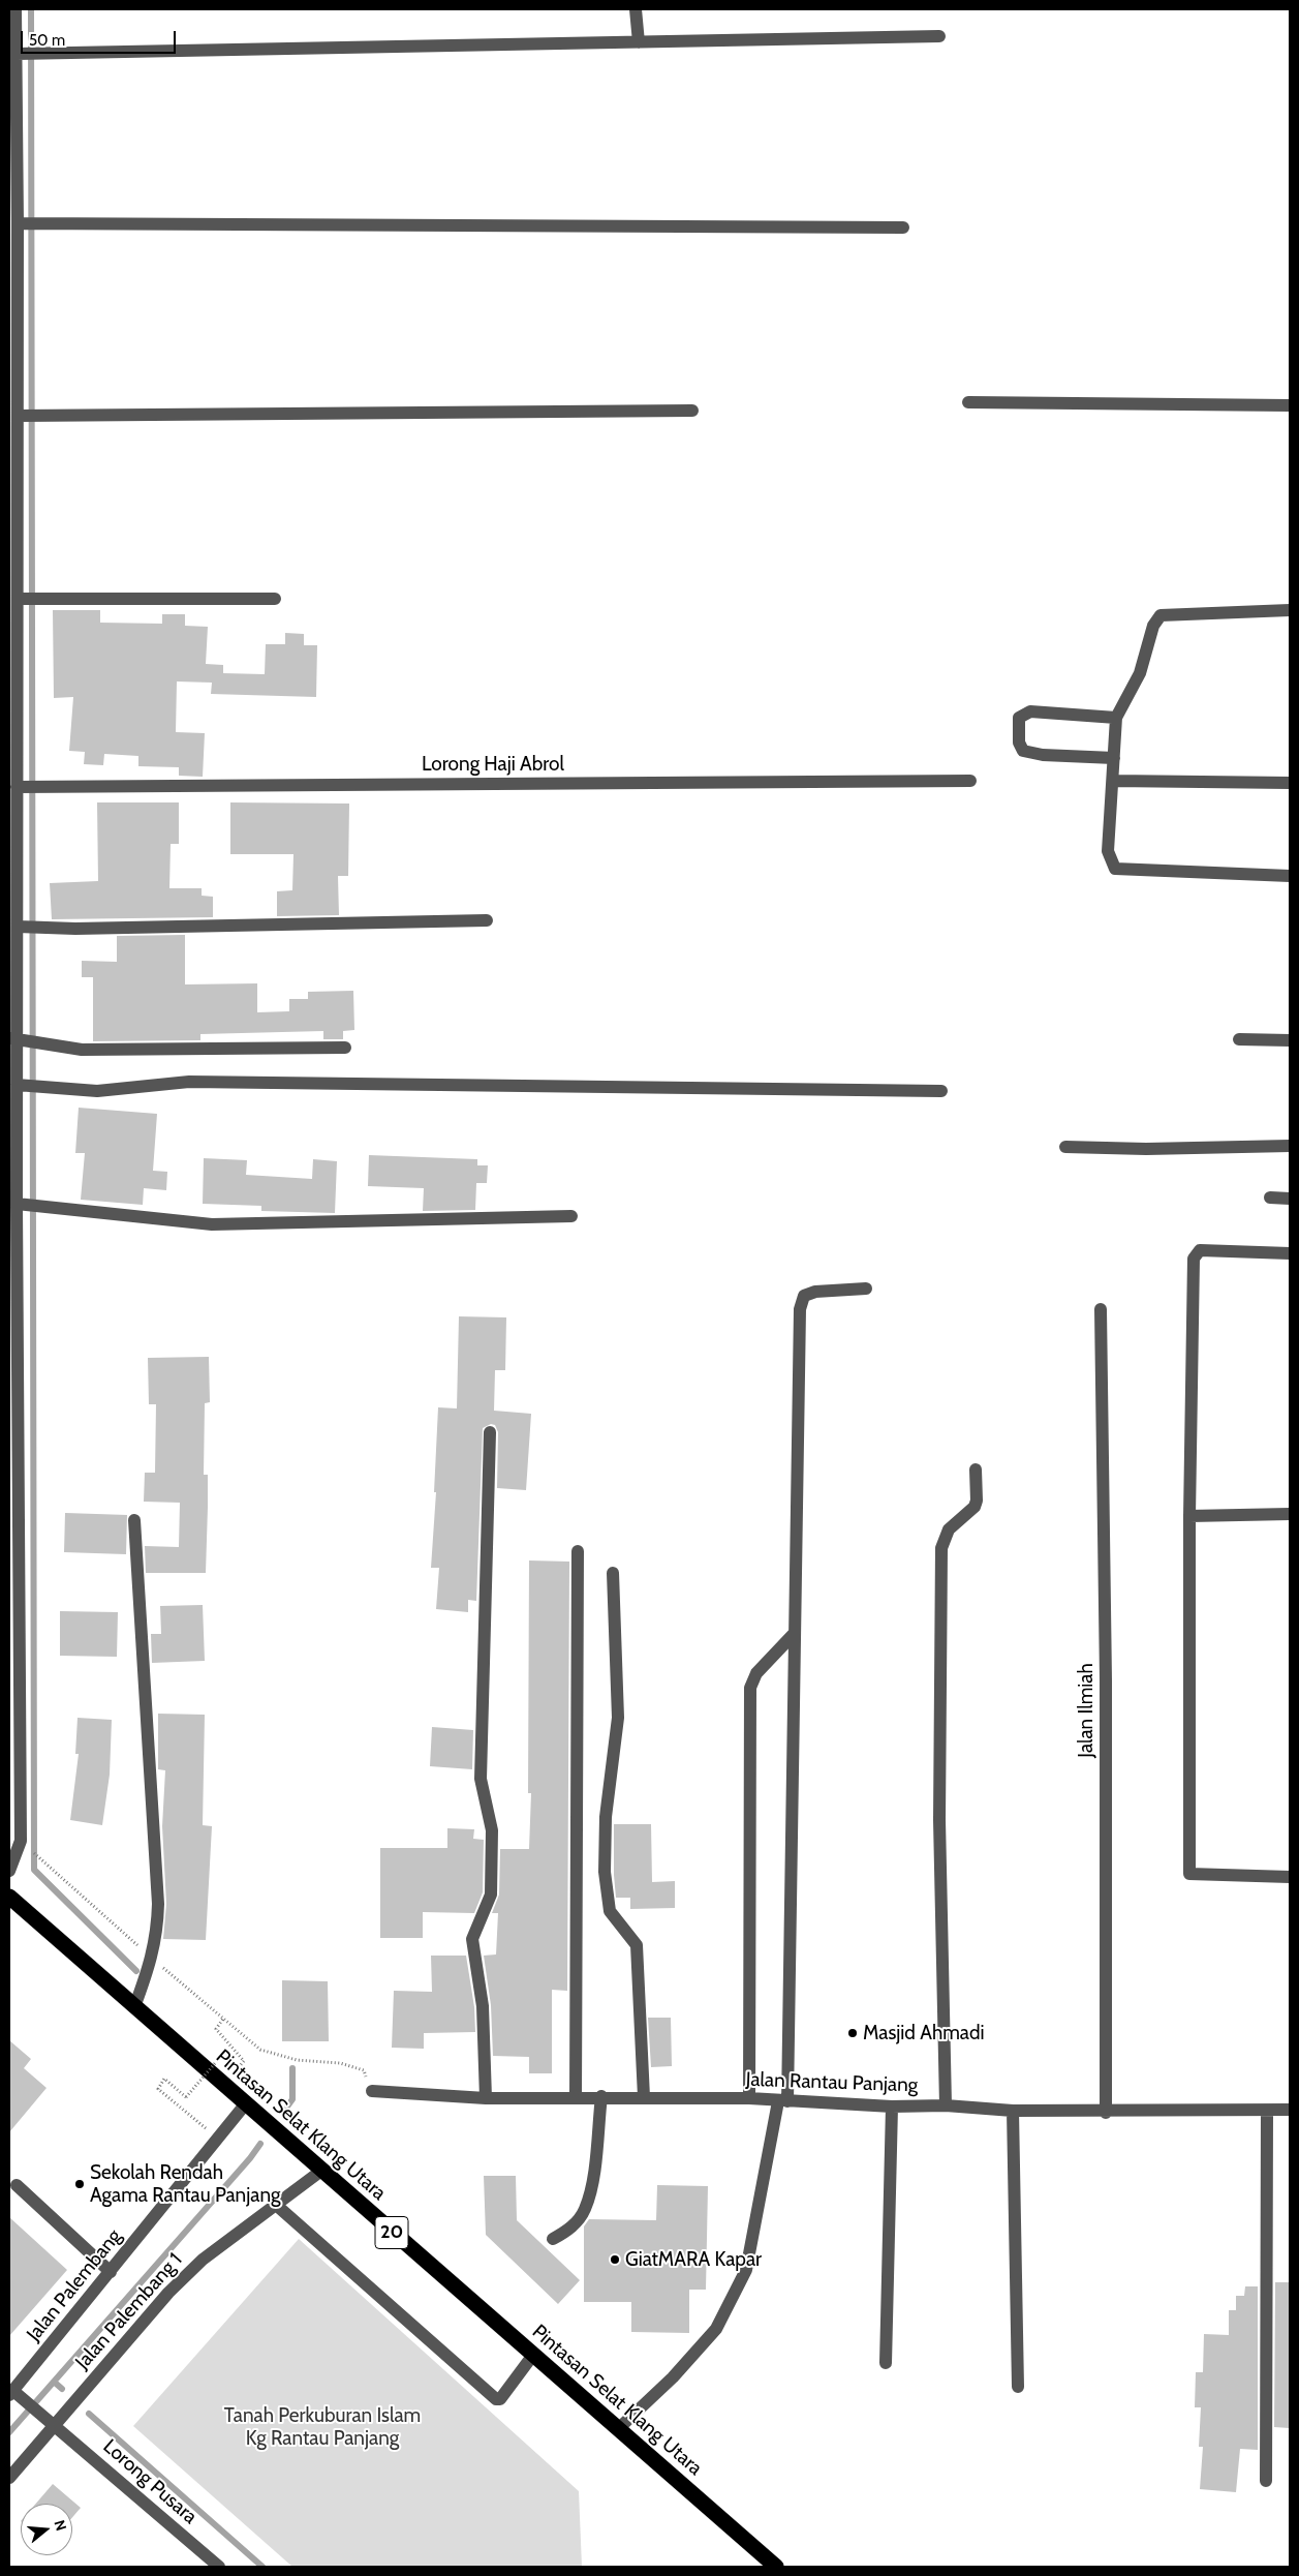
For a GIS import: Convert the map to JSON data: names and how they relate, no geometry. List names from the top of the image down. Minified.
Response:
{"streets":{"highway":["Pintasan Selat Klang Utara","20"],"street":["Lorong Haji Abrol","Jalan Ilmiah","Jalan Rantau Panjang","Jalan Palembang","Jalan Palembang 1","Lorong Pusara"]},"crossings":[["Jalan Ilmiah","Jalan Rantau Panjang"],["Pintasan Selat Klang Utara","Jalan Palembang"],["Pintasan Selat Klang Utara","Jalan Palembang 1"],["Jalan Palembang","Lorong Pusara"],["Jalan Palembang 1","Lorong Pusara"]],"parks":["Tanah Perkuburan Islam Kg Rantau Panjang"],"places":["Masjid Ahmadi","Sekolah Rendah Agama Rantau Panjang","GiatMARA Kapar"],"scale_bar":"50 m","north":"right"}
